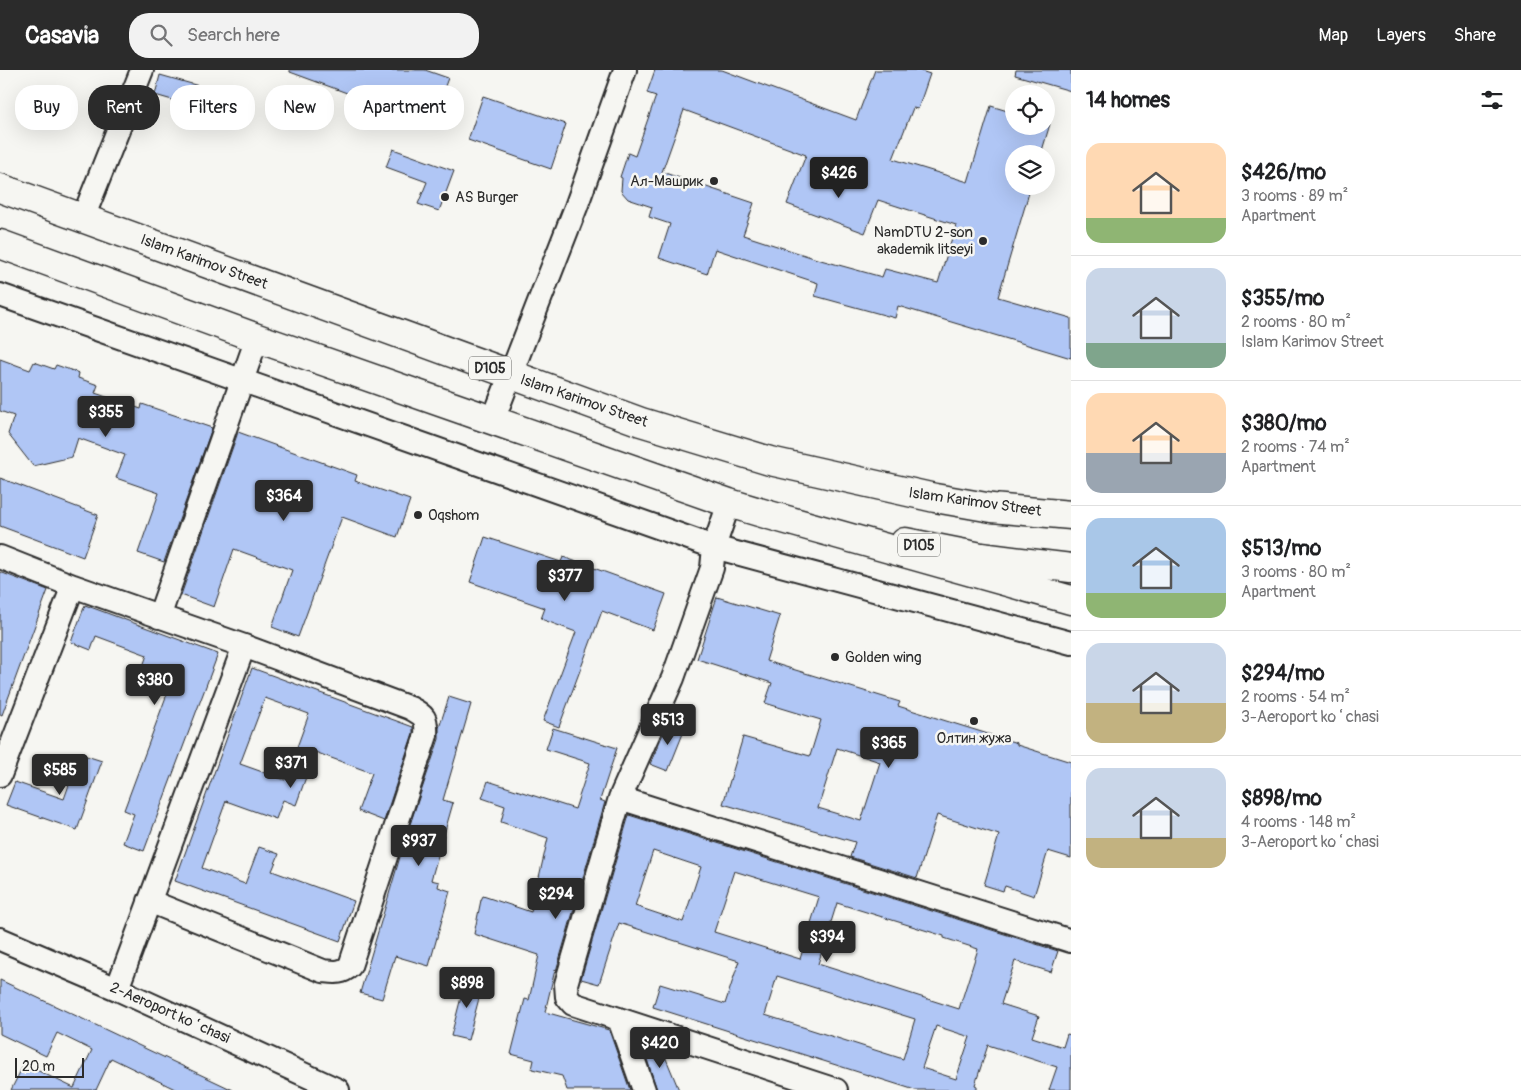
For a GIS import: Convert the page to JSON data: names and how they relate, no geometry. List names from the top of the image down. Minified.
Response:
{"streets":{"main road":["Islam Karimov Street","D105"],"street":["2-Aeroport koʻchasi"]},"places":["Ал-Машрик","AS Burger","NamDTU 2-son akademik litseyi","Oqshom","Golden wing","Олтин жужа"],"scale_bar":"20 m","page":{"header":"Casavia","search":"Search here","nav":["Map","Layers","Share"],"heading":"14 homes","chip":["Buy","Rent","Filters","New","Apartment"],"list":[{"name":"$426/mo","note":"3 rooms · 89 m² · Apartment"},{"name":"$355/mo","note":"2 rooms · 80 m² · Islam Karimov Street"},{"name":"$380/mo","note":"2 rooms · 74 m² · Apartment"},{"name":"$513/mo","note":"3 rooms · 80 m² · Apartment"},{"name":"$294/mo","note":"2 rooms · 54 m² · 3-Aeroport koʻchasi"},{"name":"$898/mo","note":"4 rooms · 148 m² · 3-Aeroport koʻchasi"}],"price":["$426","$355","$364","$377","$380","$513","$365","$371","$585","$937","$294","$394","$898","$420"],"scale":"20 m"}}
